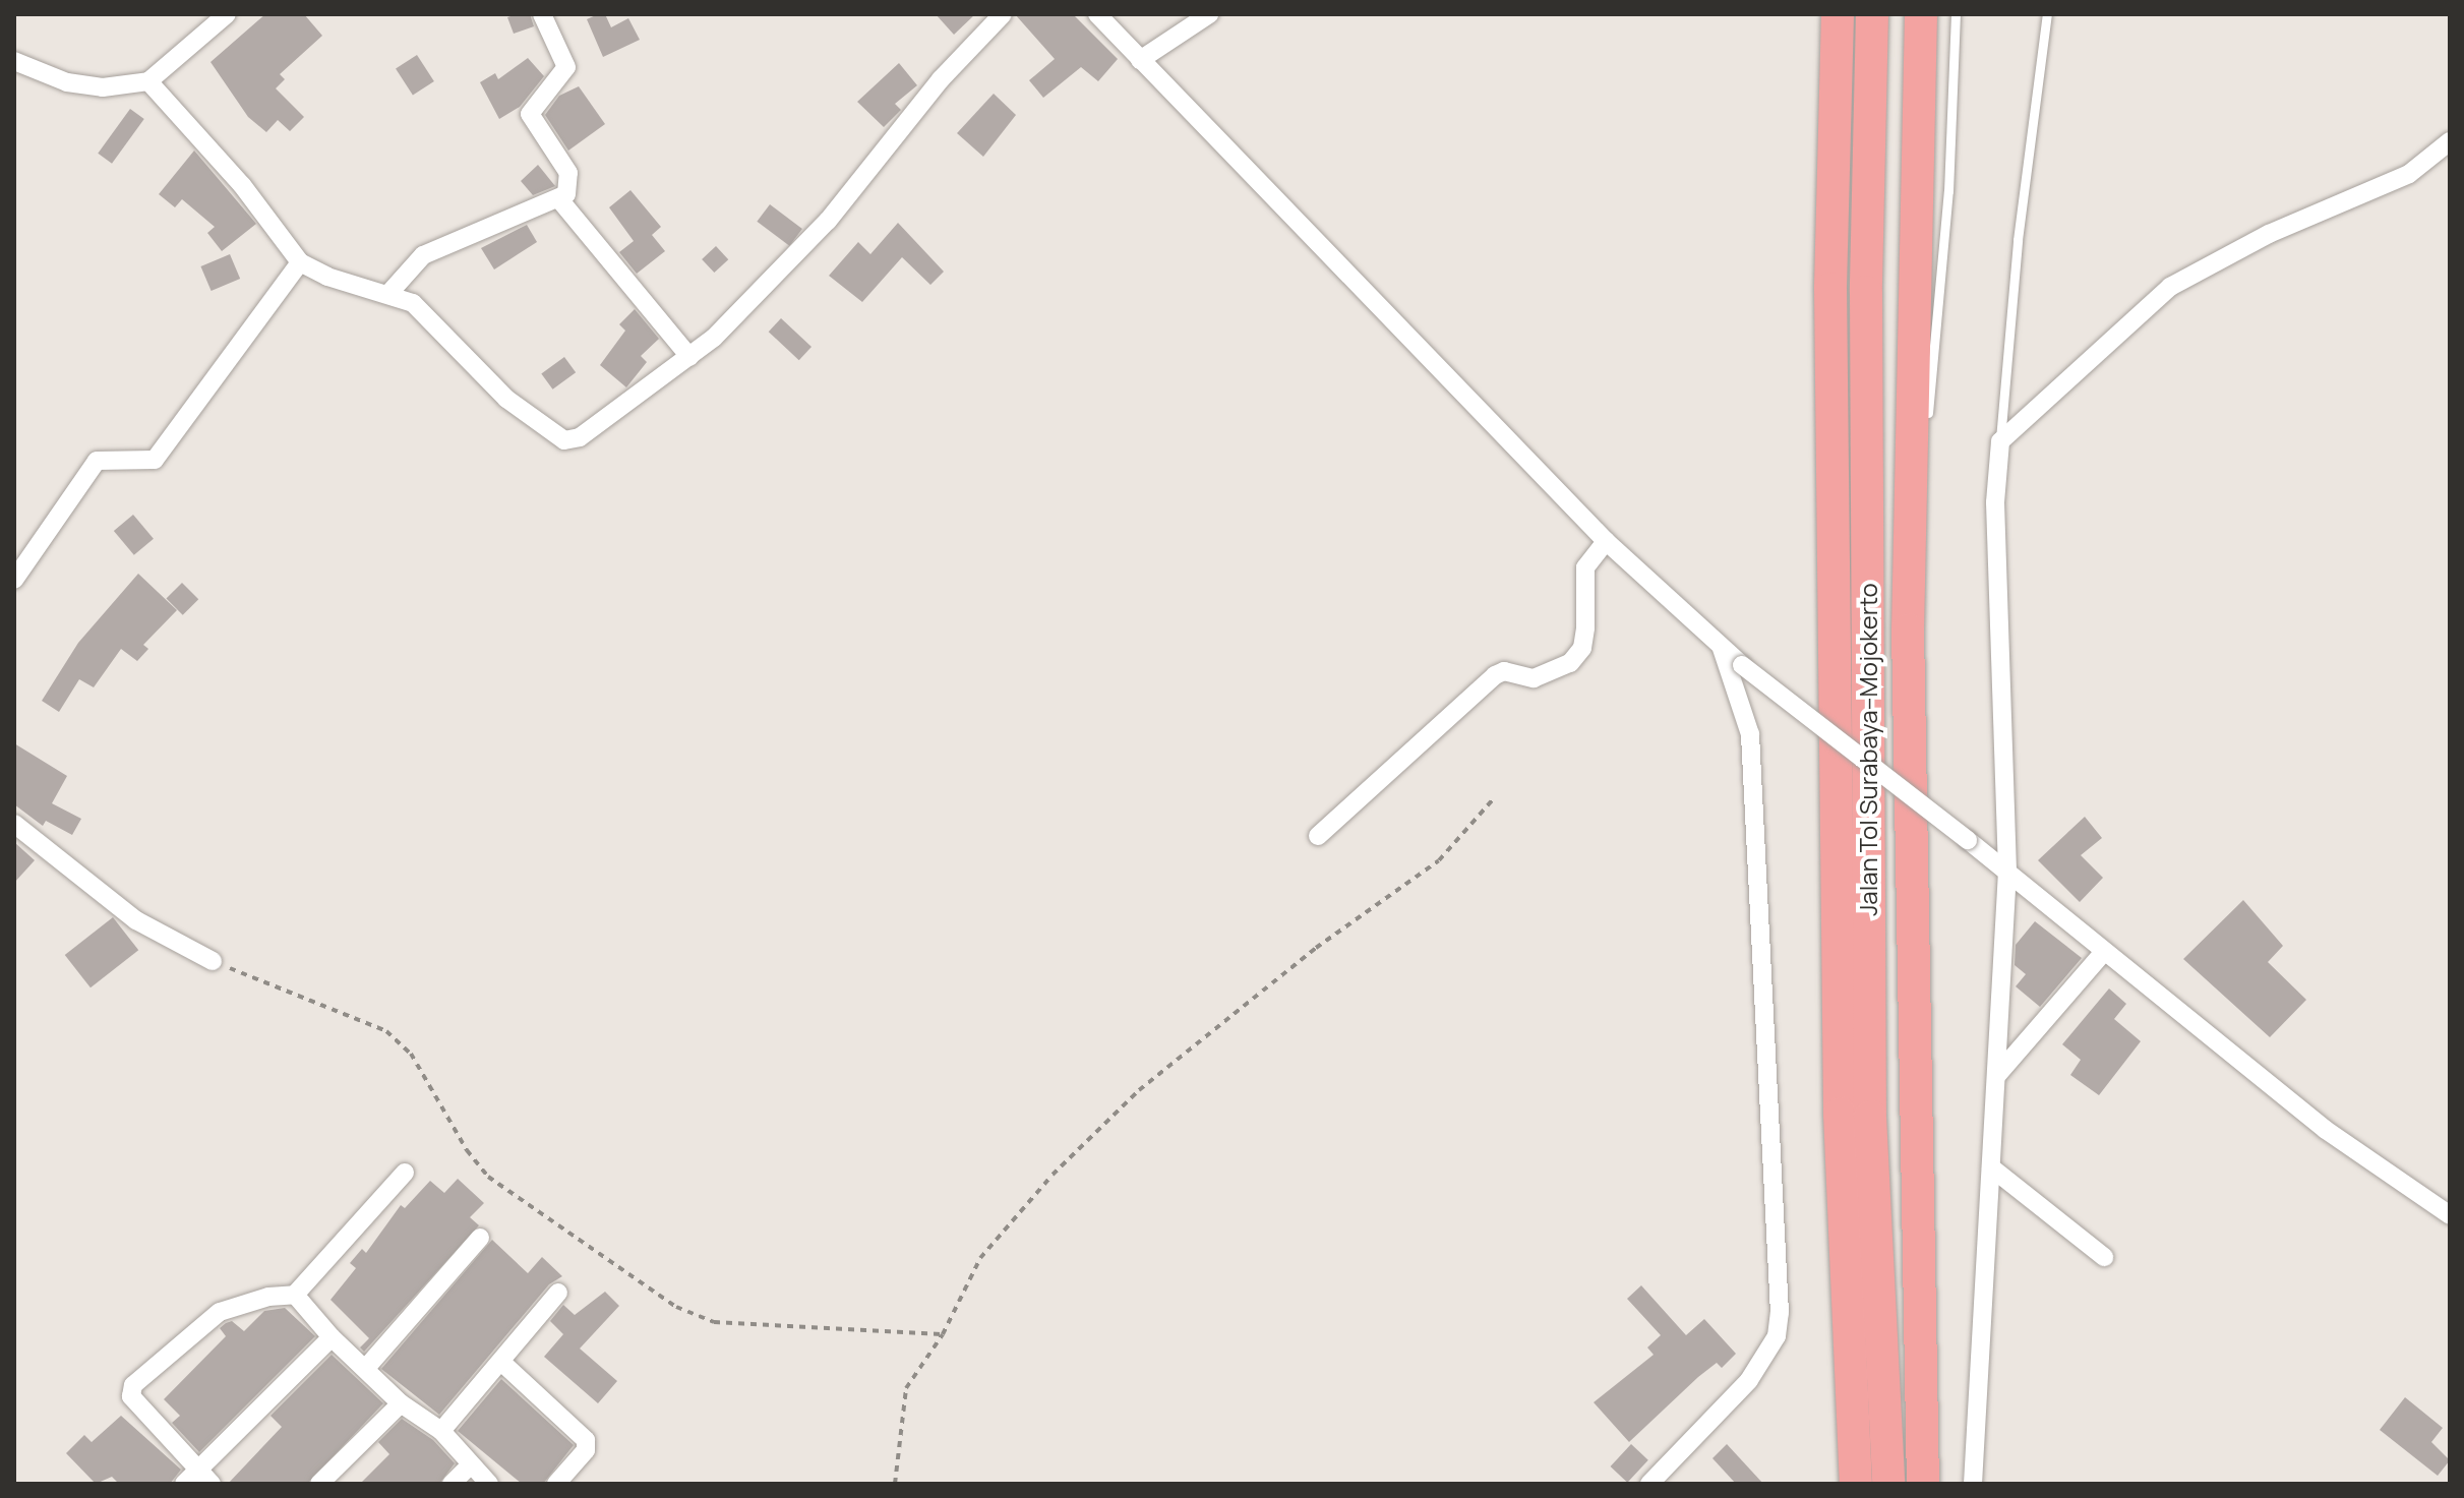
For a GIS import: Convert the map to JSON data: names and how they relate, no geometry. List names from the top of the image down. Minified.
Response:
{"streets":{"highway":["Jalan Tol Surabaya–Mojokerto"]}}
